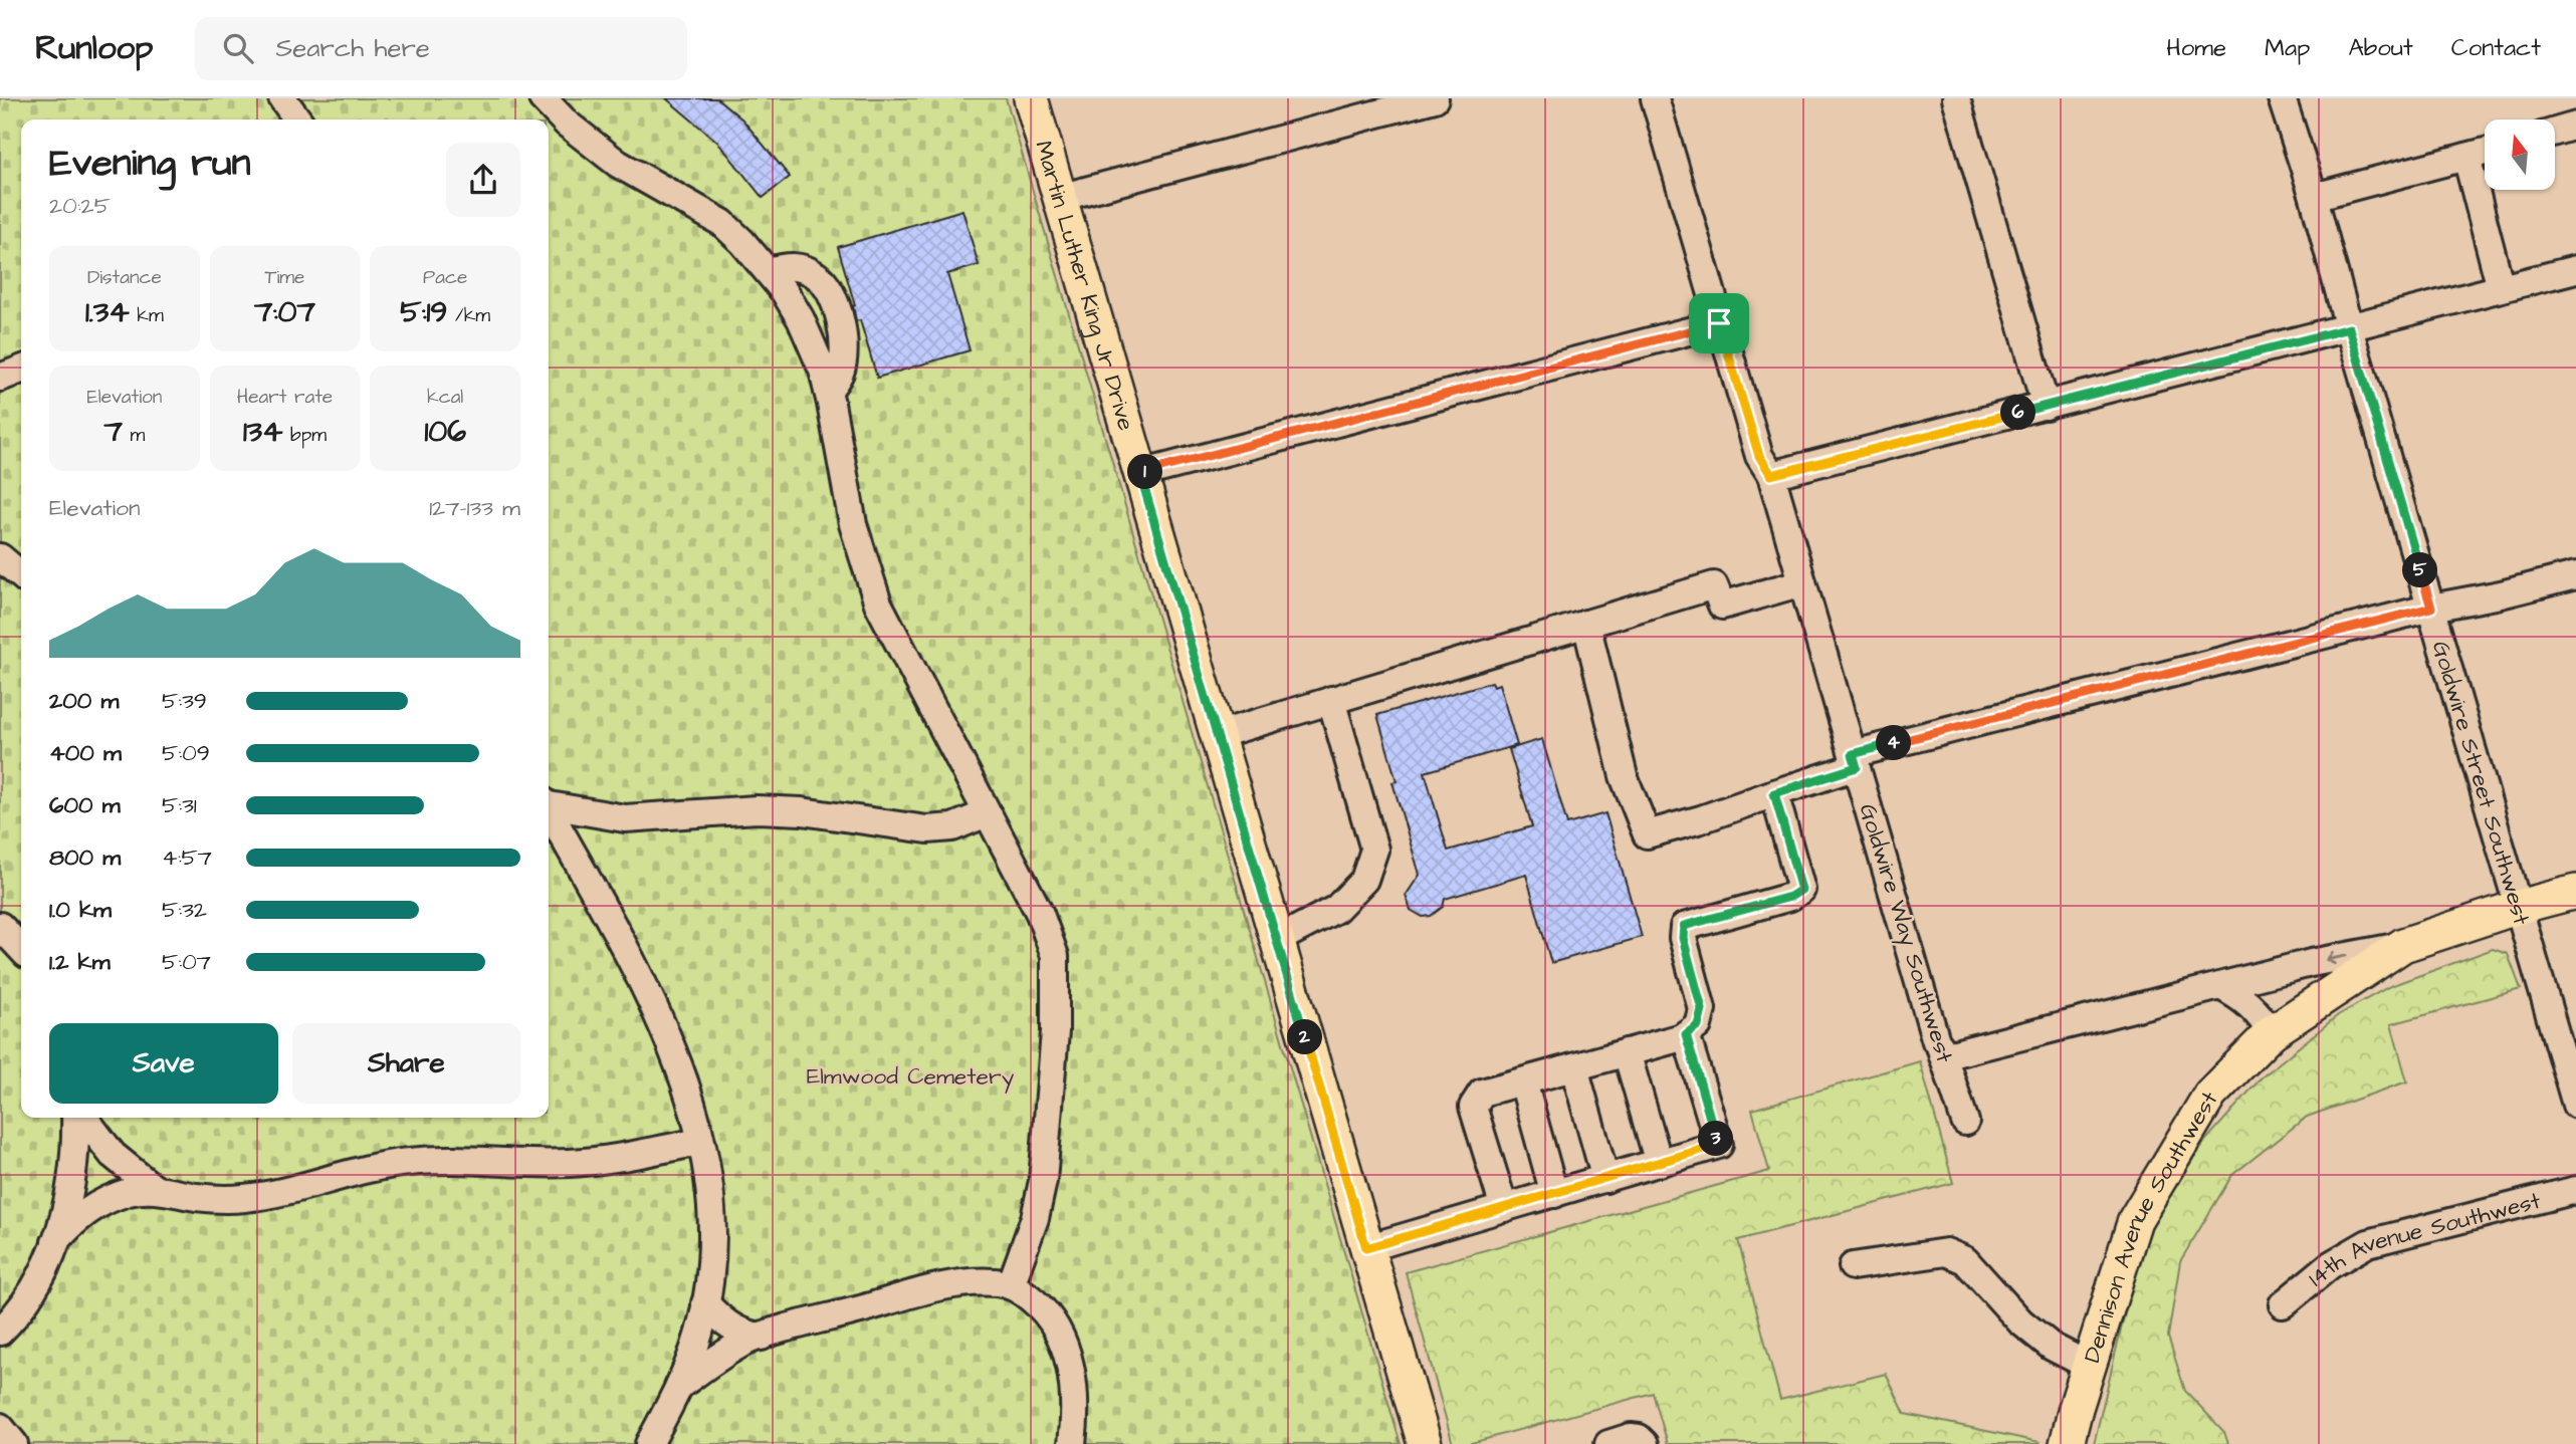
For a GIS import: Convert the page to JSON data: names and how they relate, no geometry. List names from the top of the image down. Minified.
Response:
{"streets":{"main road":["Martin Luther King Jr Drive","Dennison Avenue Southwest"],"street":["Goldwire Street Southwest","Goldwire Way Southwest","14th Avenue Southwest"]},"crossings":[["Goldwire Street Southwest","Dennison Avenue Southwest"]],"parks":["Elmwood Cemetery"],"north":"top","page":{"header":"Runloop","search":"Search here","nav":["Home","Map","About","Contact"],"heading":["Evening run","20:25"],"stats":[["Distance","1.34 km"],["Time","7:07"],["Pace","5:19 /km"],["Elevation","7 m"],["Heart rate","134 bpm"],["kcal","106"]],"pins":["6","1","5","4","2","3"],"chart":["Elevation","127–133 m"],"list":[{"name":"200 m","note":"5:39"},{"name":"400 m","note":"5:09"},{"name":"600 m","note":"5:31"},{"name":"800 m","note":"4:57"},{"name":"1.0 km","note":"5:32"},{"name":"1.2 km","note":"5:07"}],"buttons":["Save","Share"]}}
